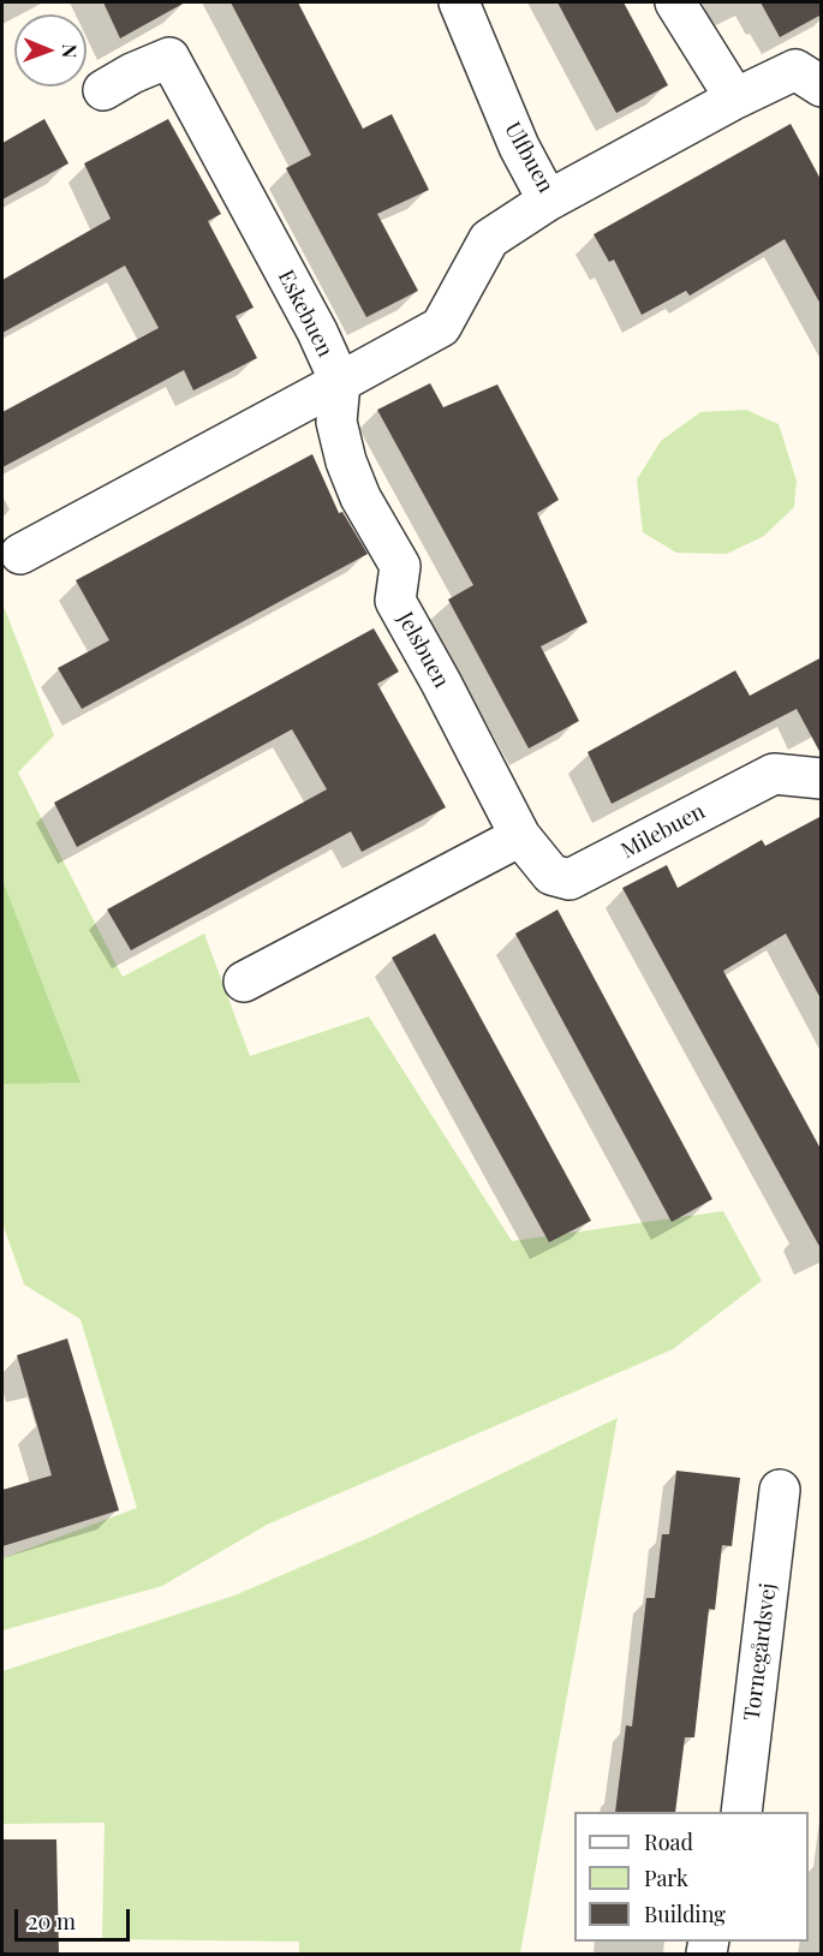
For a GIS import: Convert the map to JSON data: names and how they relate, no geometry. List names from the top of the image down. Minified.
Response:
{"streets":{"street":["Ulfbuen","Eskebuen","Jelsbuen","Milebuen","Tornegårdsvej"]},"crossings":[["Ulfbuen","Eskebuen"],["Eskebuen","Jelsbuen"],["Jelsbuen","Milebuen"]],"legend":["Road","Park","Building"],"scale_bar":"20 m","north":"right"}
